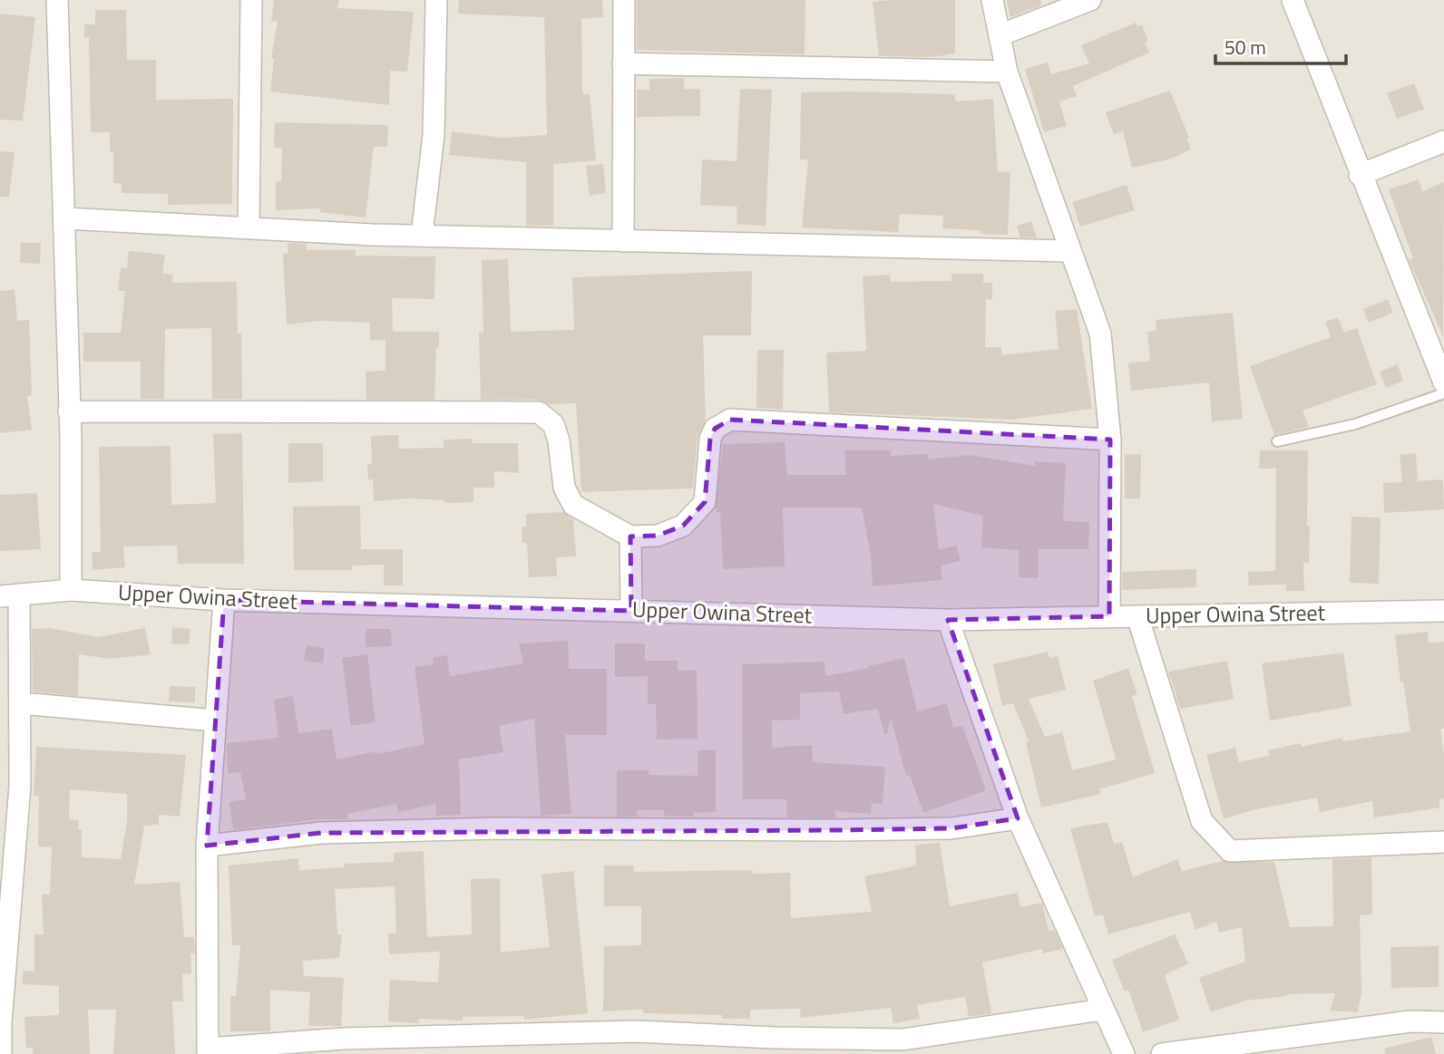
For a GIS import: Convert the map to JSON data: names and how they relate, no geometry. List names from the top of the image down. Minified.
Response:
{"streets":{"street":["Upper Owina Street"]},"scale_bar":"50 m"}
